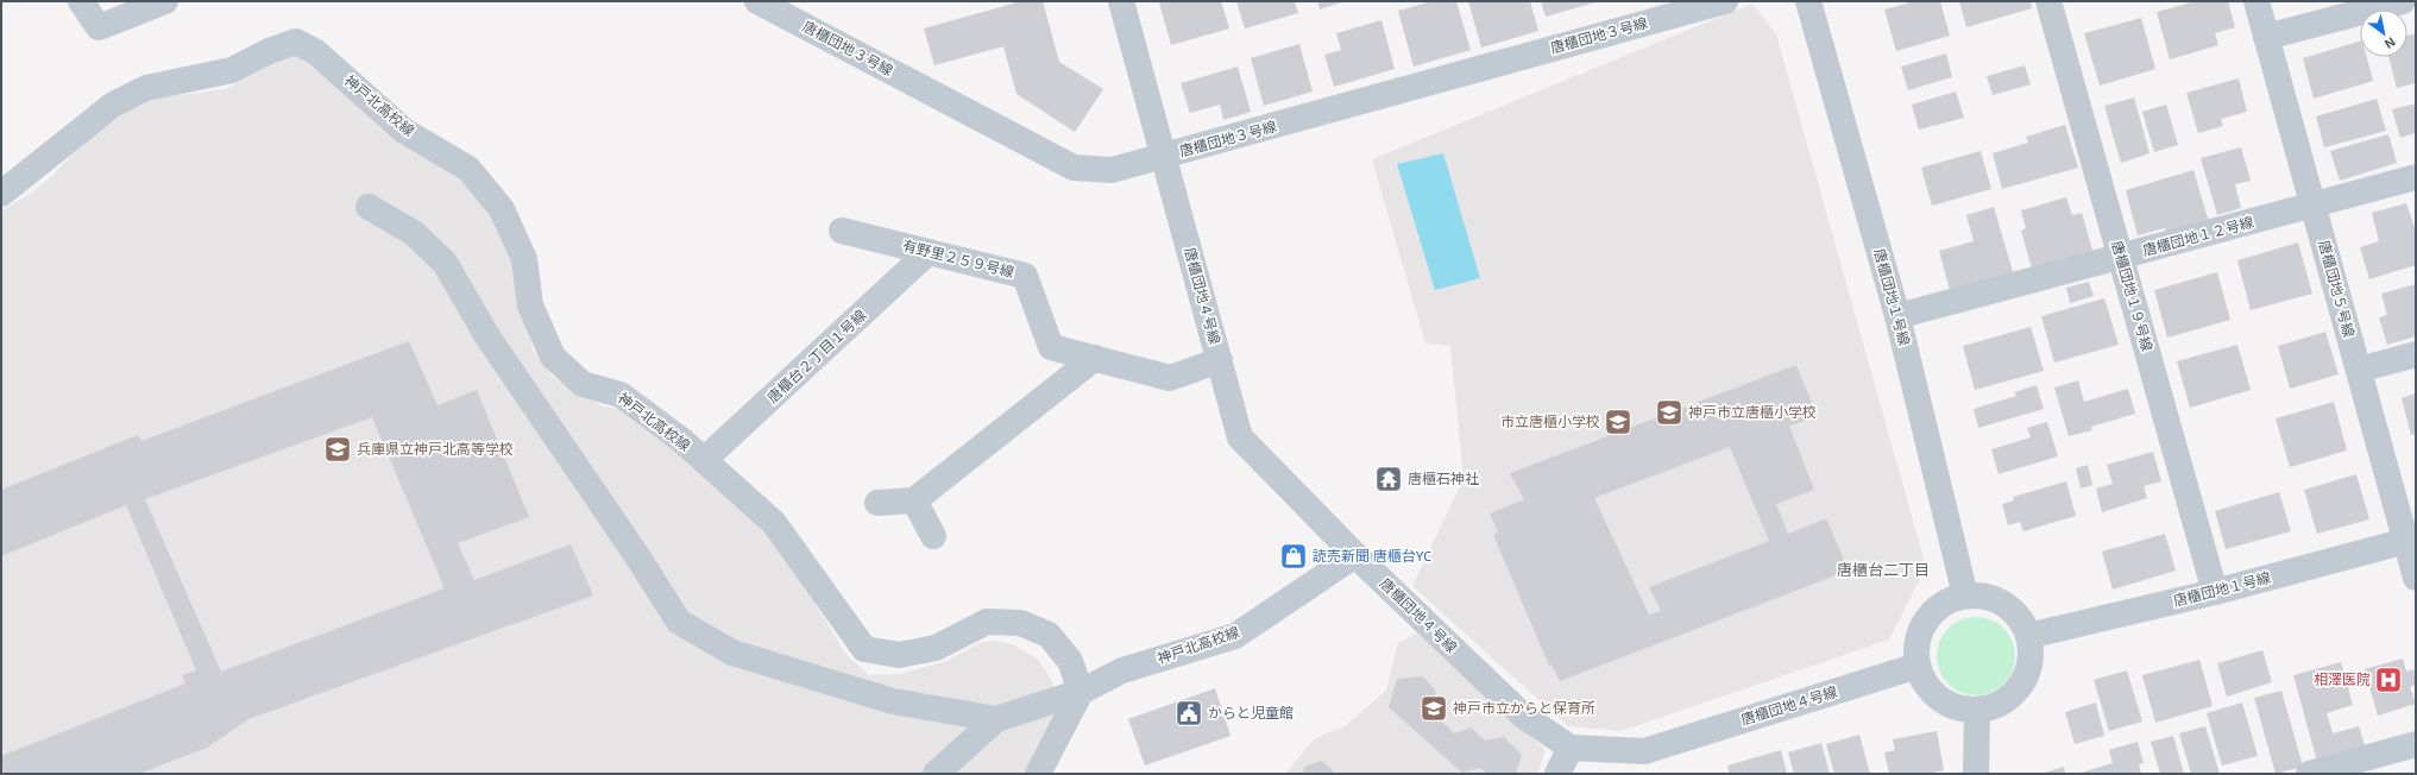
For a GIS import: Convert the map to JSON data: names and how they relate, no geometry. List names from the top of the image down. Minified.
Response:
{"streets":{"street":["唐櫃団地３号線","神戸北高校線","唐櫃団地１２号線","有野里２５９号線","唐櫃団地５号線","唐櫃団地４号線","唐櫃団地１９号線","唐櫃団地１号線","唐櫃台２丁目１号線"]},"crossings":[["唐櫃団地３号線","唐櫃団地４号線"],["神戸北高校線","唐櫃団地４号線"],["神戸北高校線","唐櫃台２丁目１号線"],["唐櫃団地１２号線","唐櫃団地５号線"],["唐櫃団地１２号線","唐櫃団地１９号線"],["唐櫃団地１２号線","唐櫃団地１号線"],["有野里２５９号線","唐櫃団地４号線"],["有野里２５９号線","唐櫃台２丁目１号線"],["唐櫃団地５号線","唐櫃団地１号線"],["唐櫃団地４号線","唐櫃団地１号線"],["唐櫃団地１９号線","唐櫃団地１号線"]],"districts":["唐櫃台二丁目"],"places":{"school or university":["神戸市立唐櫃小学校","市立唐櫃小学校","兵庫県立神戸北高等学校","神戸市立からと保育所"],"temple":["唐櫃石神社"],"shop":["読売新聞 唐櫃台YC"],"hospital":["相澤医院"],"public building":["からと児童館"]},"north":"bottom right"}
